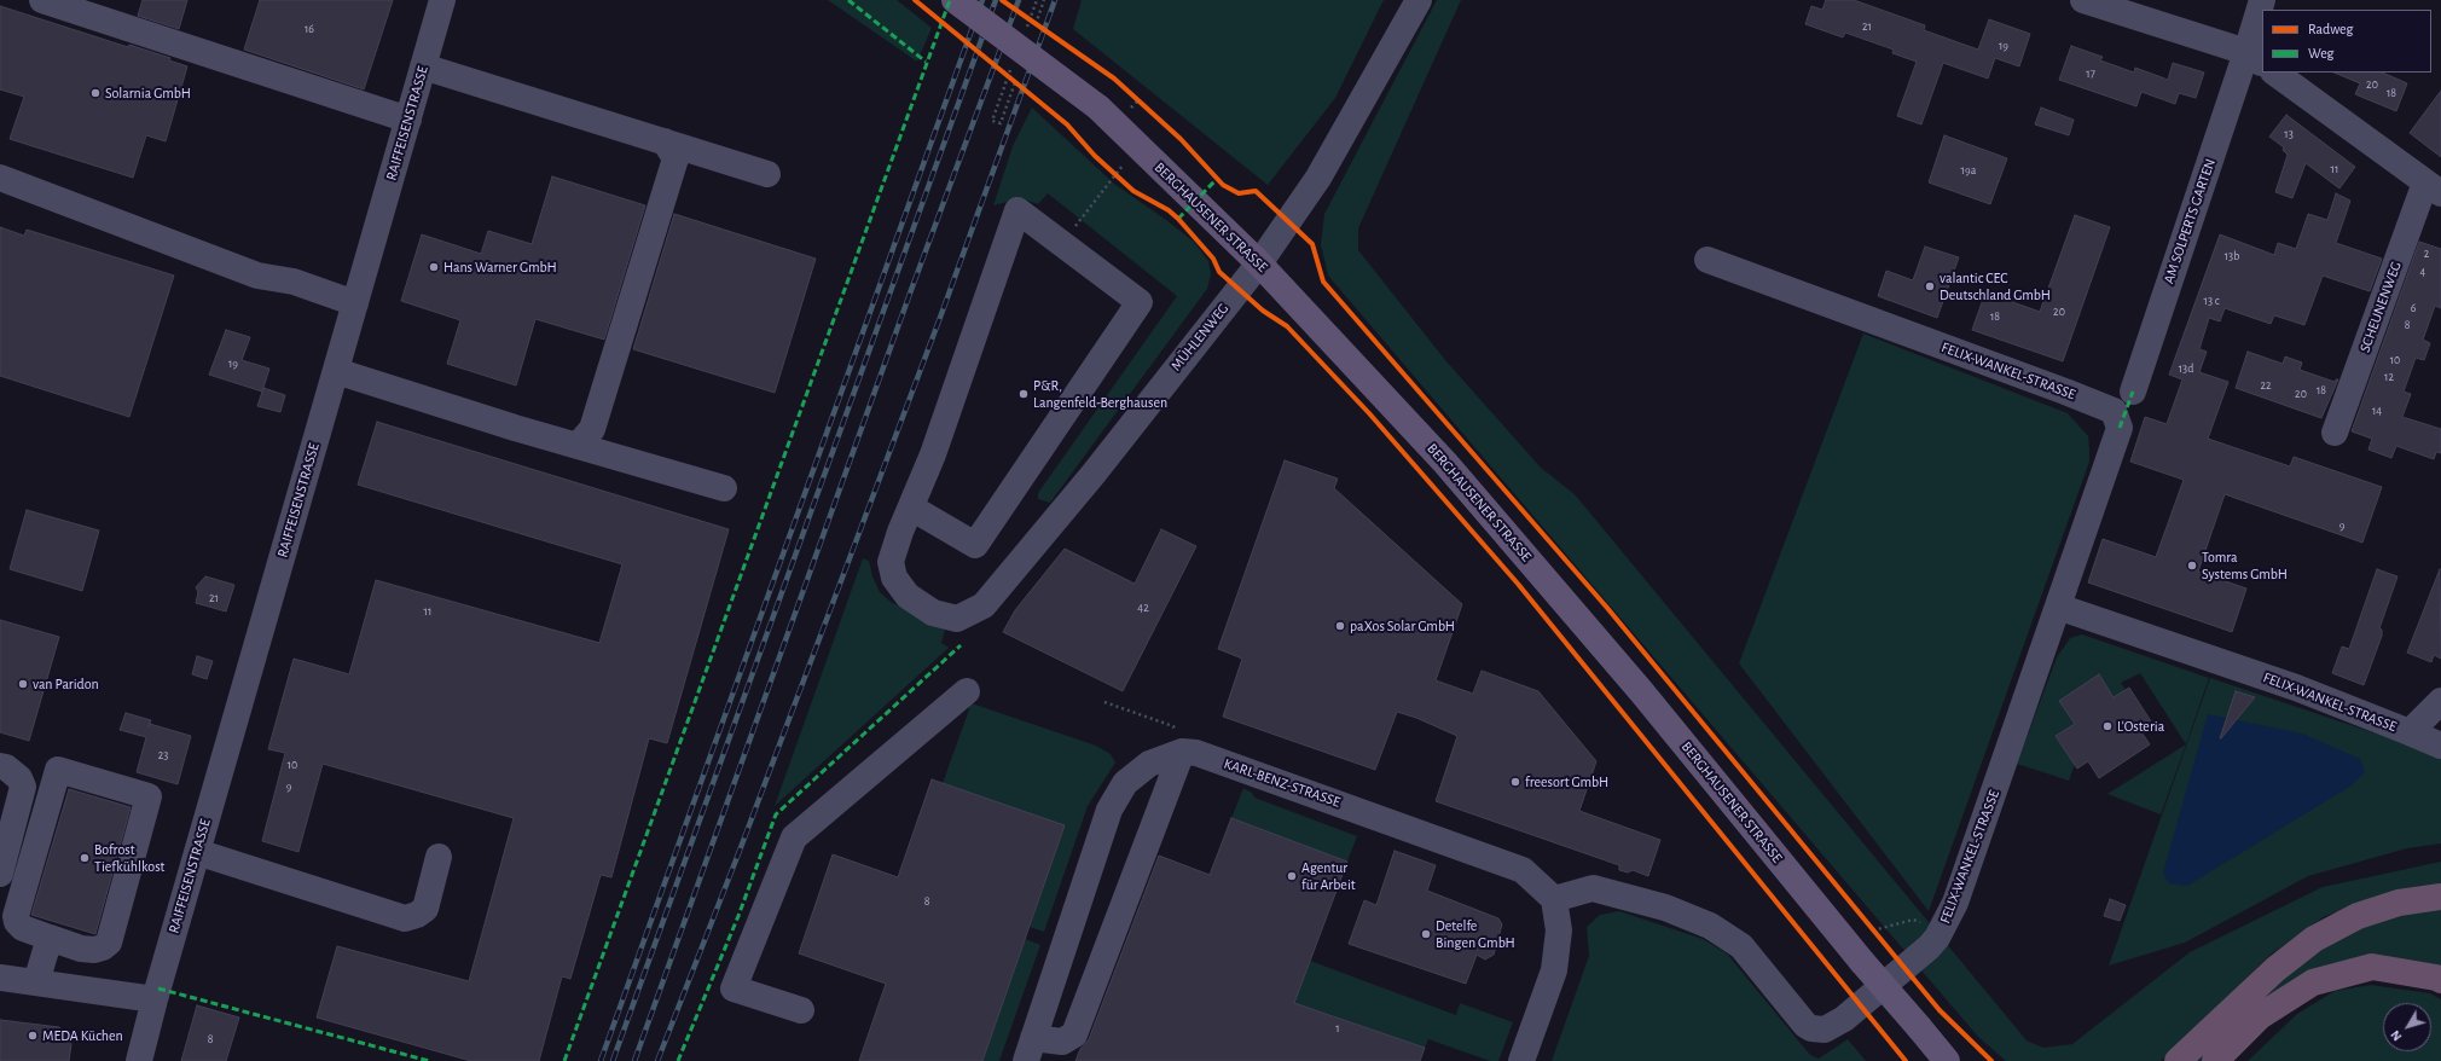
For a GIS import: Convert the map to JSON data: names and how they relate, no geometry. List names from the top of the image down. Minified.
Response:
{"streets":{"main road":["BERGHAUSENER STRASSE"],"street":["RAIFFEISENSTRASSE","AM SOLPERTS GARTEN","SCHEUNENWEG","MÜHLENWEG","FELIX-WANKEL-STRASSE","KARL-BENZ-STRASSE"]},"crossings":[["BERGHAUSENER STRASSE","MÜHLENWEG"],["FELIX-WANKEL-STRASSE","KARL-BENZ-STRASSE"]],"places":["Solarnia GmbH","Hans Warner GmbH","valantic CEC Deutschland GmbH","P&R, Langenfeld-Berghausen","Tomra Systems GmbH","paXos Solar GmbH","van Paridon","L'Osteria","freesort GmbH","Bofrost Tiefkühlkost","Agentur für Arbeit","Detelfe Bingen GmbH","MEDA Küchen"],"house_numbers":["21","16","19","17","20","18","13","11","19a","2","13b","4","13 c","6","20","18","8","10","19","13d","12","22","18","20","14","9","21","42","11","23","10","9","8","1","8"],"legend":["Radweg","Weg"],"north":"bottom left"}
